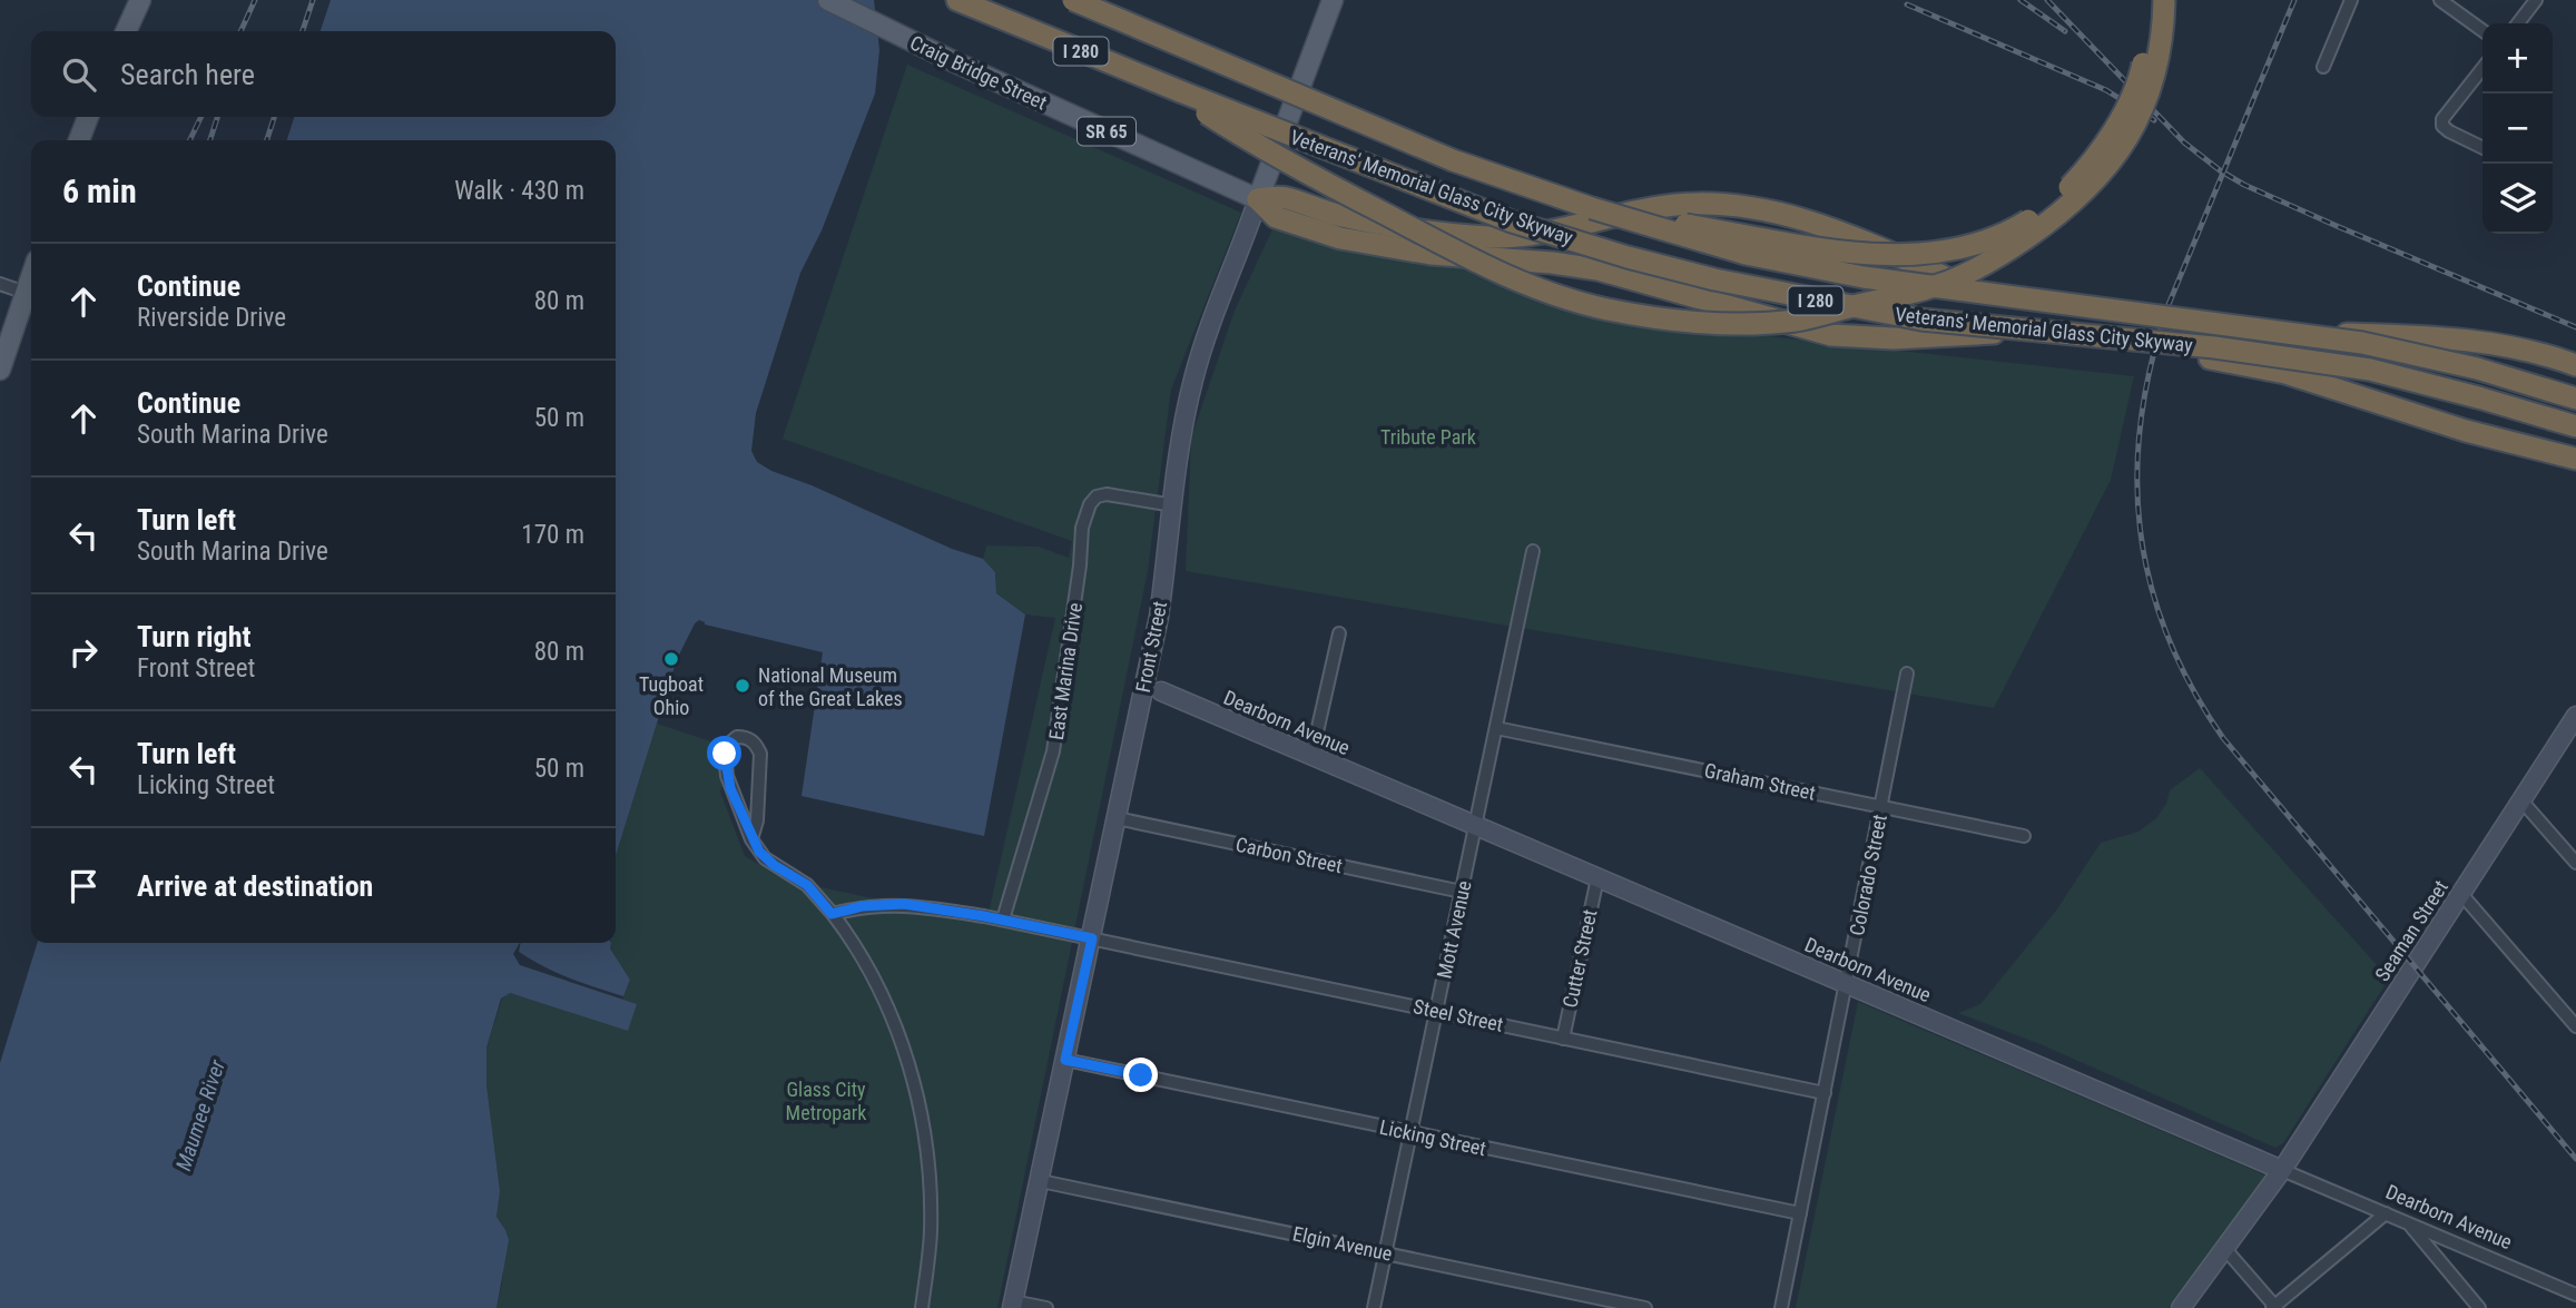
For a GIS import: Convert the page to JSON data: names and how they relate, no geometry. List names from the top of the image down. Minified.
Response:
{"streets":{"highway":["I 280","Veterans' Memorial Glass City Skyway"],"main road":["Craig Bridge Street","SR 65","Front Street"],"street":["East Marina Drive","Dearborn Avenue","Graham Street","Carbon Street","Colorado Street","Mott Avenue","Seaman Street","Cutter Street","Steel Street","Licking Street","Elgin Avenue"]},"crossings":[["Craig Bridge Street","Front Street"],["Front Street","East Marina Drive"],["Front Street","Dearborn Avenue"],["Front Street","Carbon Street"],["Front Street","Steel Street"],["Front Street","Licking Street"],["Front Street","Elgin Avenue"],["East Marina Drive","Steel Street"],["Dearborn Avenue","Colorado Street"],["Dearborn Avenue","Mott Avenue"],["Dearborn Avenue","Seaman Street"],["Dearborn Avenue","Cutter Street"],["Graham Street","Colorado Street"],["Graham Street","Mott Avenue"],["Carbon Street","Mott Avenue"],["Colorado Street","Steel Street"],["Colorado Street","Licking Street"],["Mott Avenue","Steel Street"],["Mott Avenue","Licking Street"],["Mott Avenue","Elgin Avenue"],["Cutter Street","Steel Street"]],"water":["Maumee River"],"parks":["Tribute Park","Glass City Metropark"],"places":["Tugboat Ohio","National Museum of the Great Lakes"],"page":{"map_buttons":["+","−"],"search":"Search here","heading":["6 min","Walk · 430 m"],"list":[["Continue","Riverside Drive","80 m"],["Continue","South Marina Drive","50 m"],["Turn left","South Marina Drive","170 m"],["Turn right","Front Street","80 m"],["Turn left","Licking Street","50 m"],"Arrive at destination"]}}
